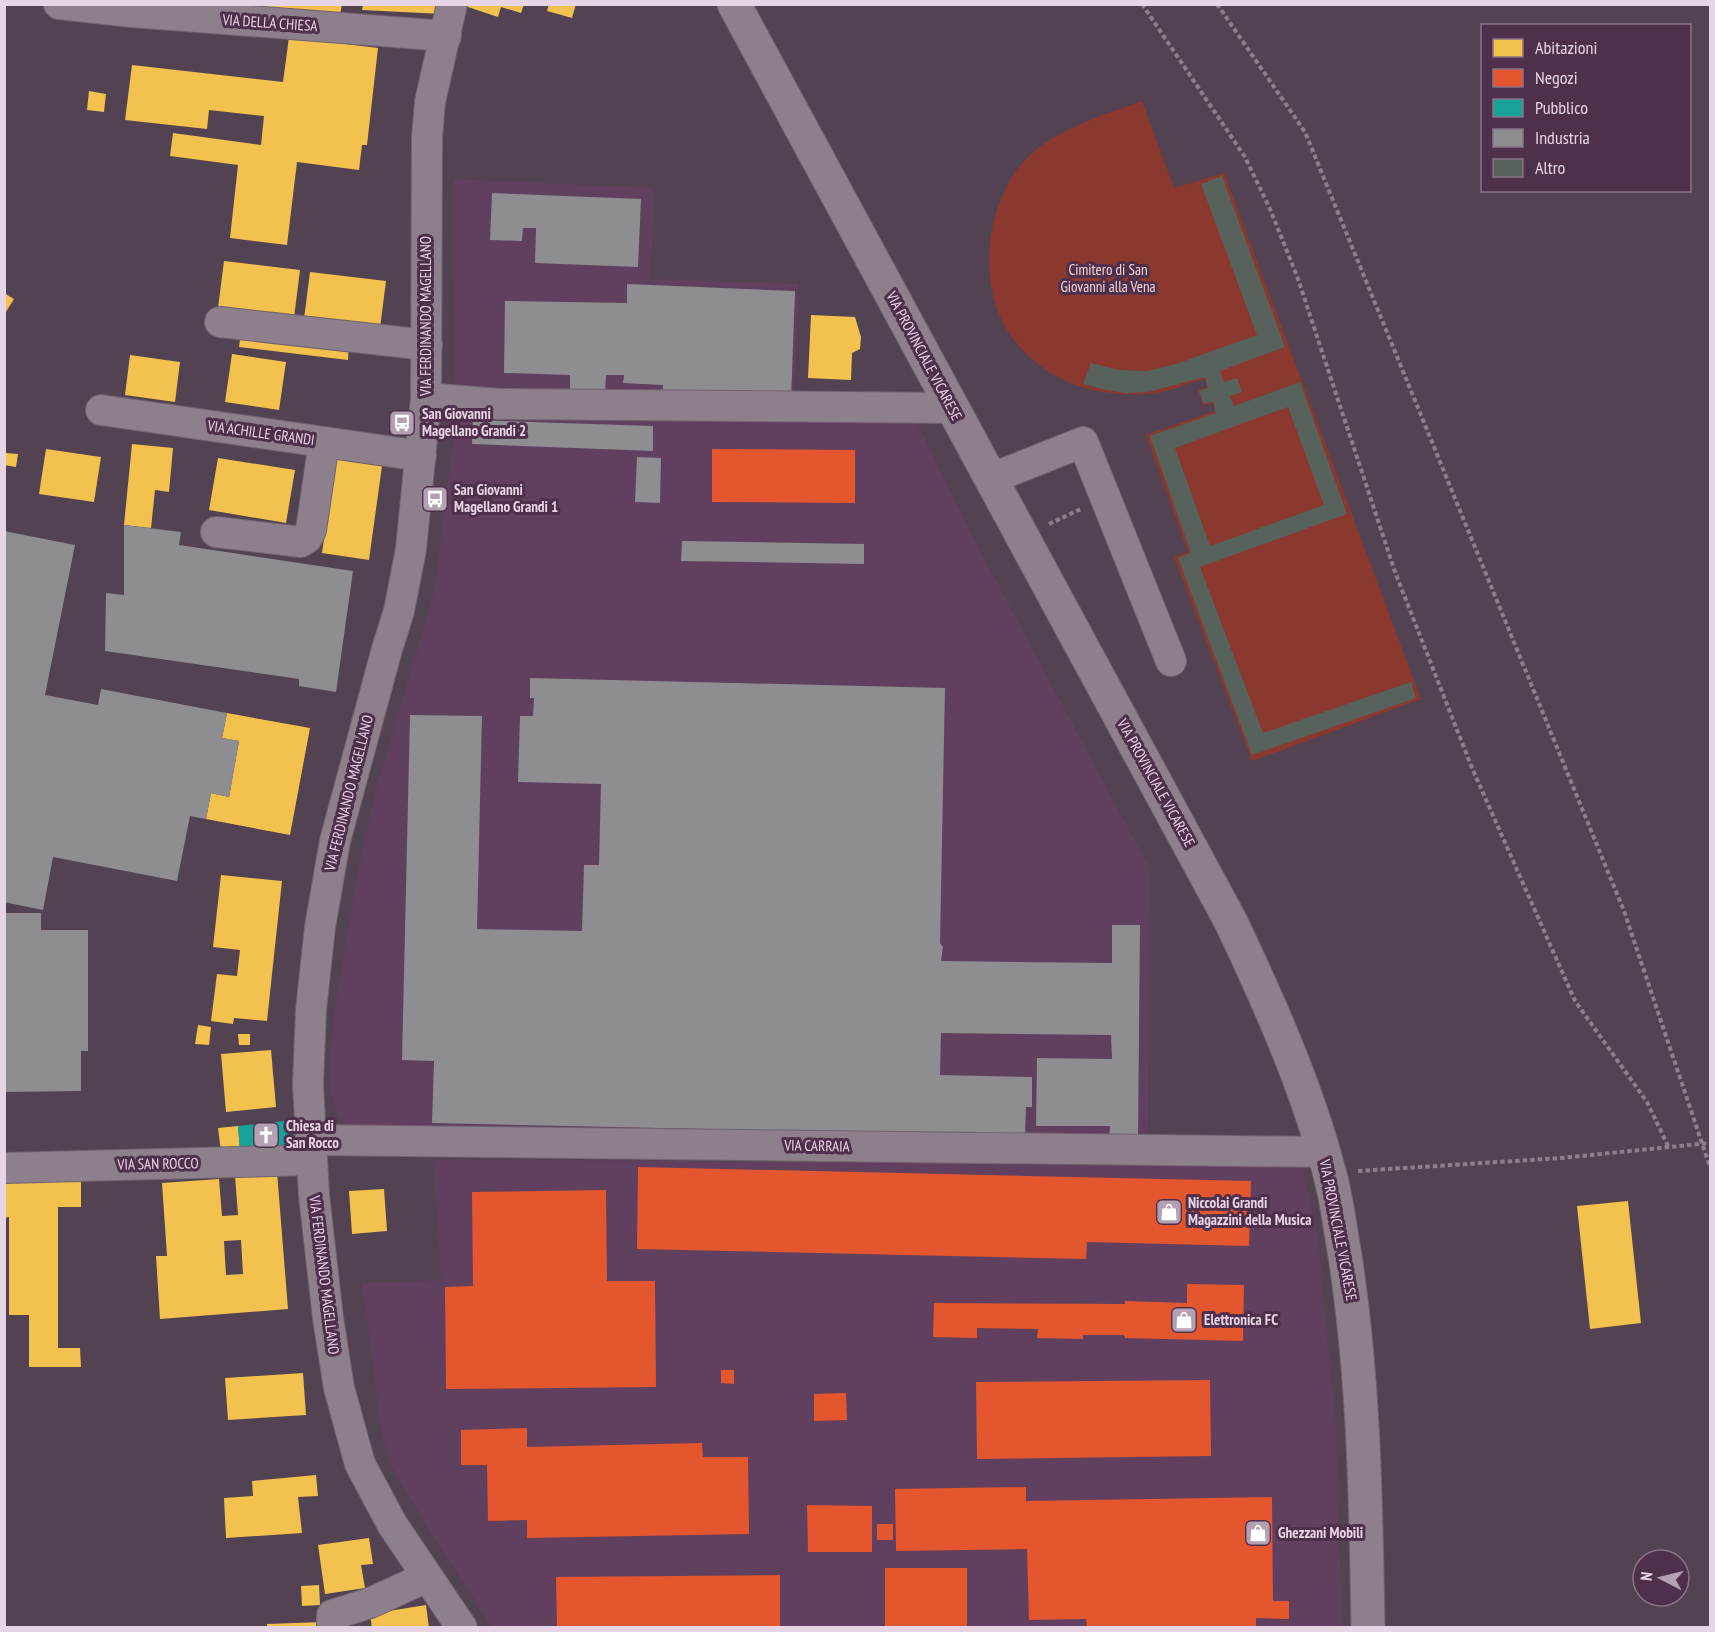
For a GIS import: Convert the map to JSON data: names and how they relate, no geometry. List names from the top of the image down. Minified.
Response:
{"streets":{"main road":["VIA PROVINCIALE VICARESE"],"street":["VIA DELLA CHIESA","VIA FERDINANDO MAGELLANO","VIA ACHILLE GRANDI","VIA CARRAIA","VIA SAN ROCCO"]},"crossings":[["VIA DELLA CHIESA","VIA FERDINANDO MAGELLANO"],["VIA FERDINANDO MAGELLANO","VIA ACHILLE GRANDI"],["VIA FERDINANDO MAGELLANO","VIA CARRAIA"],["VIA FERDINANDO MAGELLANO","VIA SAN ROCCO"],["VIA PROVINCIALE VICARESE","VIA CARRAIA"],["VIA CARRAIA","VIA SAN ROCCO"]],"parks":["Cimitero di San Giovanni alla Vena"],"places":{"bus stop":["San Giovanni Magellano Grandi 2","San Giovanni Magellano Grandi 1"],"church":["Chiesa di San Rocco"],"shop":["Niccolai Grandi Magazzini della Musica","Elettronica FC","Ghezzani Mobili"]},"legend":["Abitazioni","Negozi","Pubblico","Industria","Altro"],"north":"left"}
